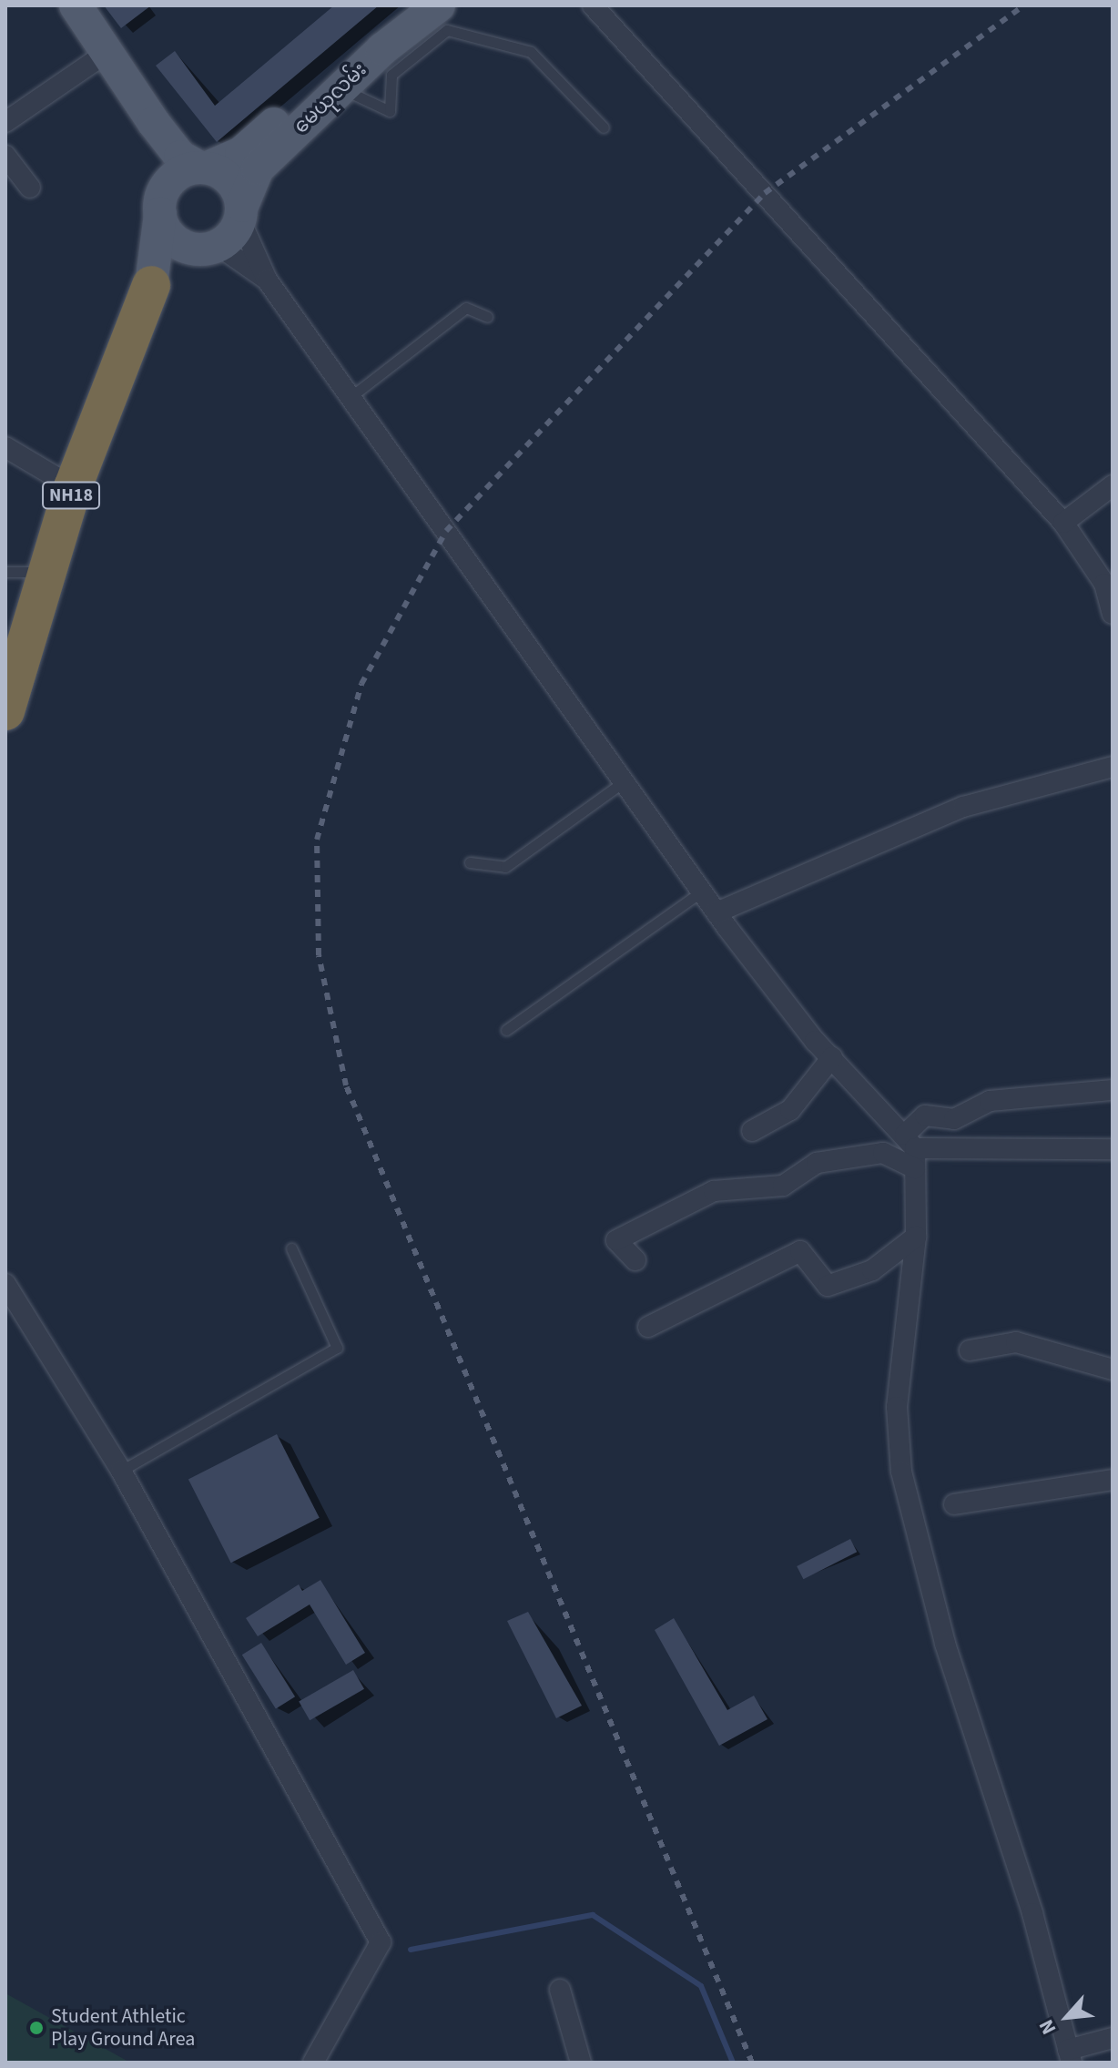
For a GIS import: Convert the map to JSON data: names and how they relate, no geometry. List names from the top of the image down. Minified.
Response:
{"streets":{"highway":["NH18"],"main road":["မေယုလမ်း"]},"places":["Student Athletic Play Ground Area"],"north":"bottom left"}
